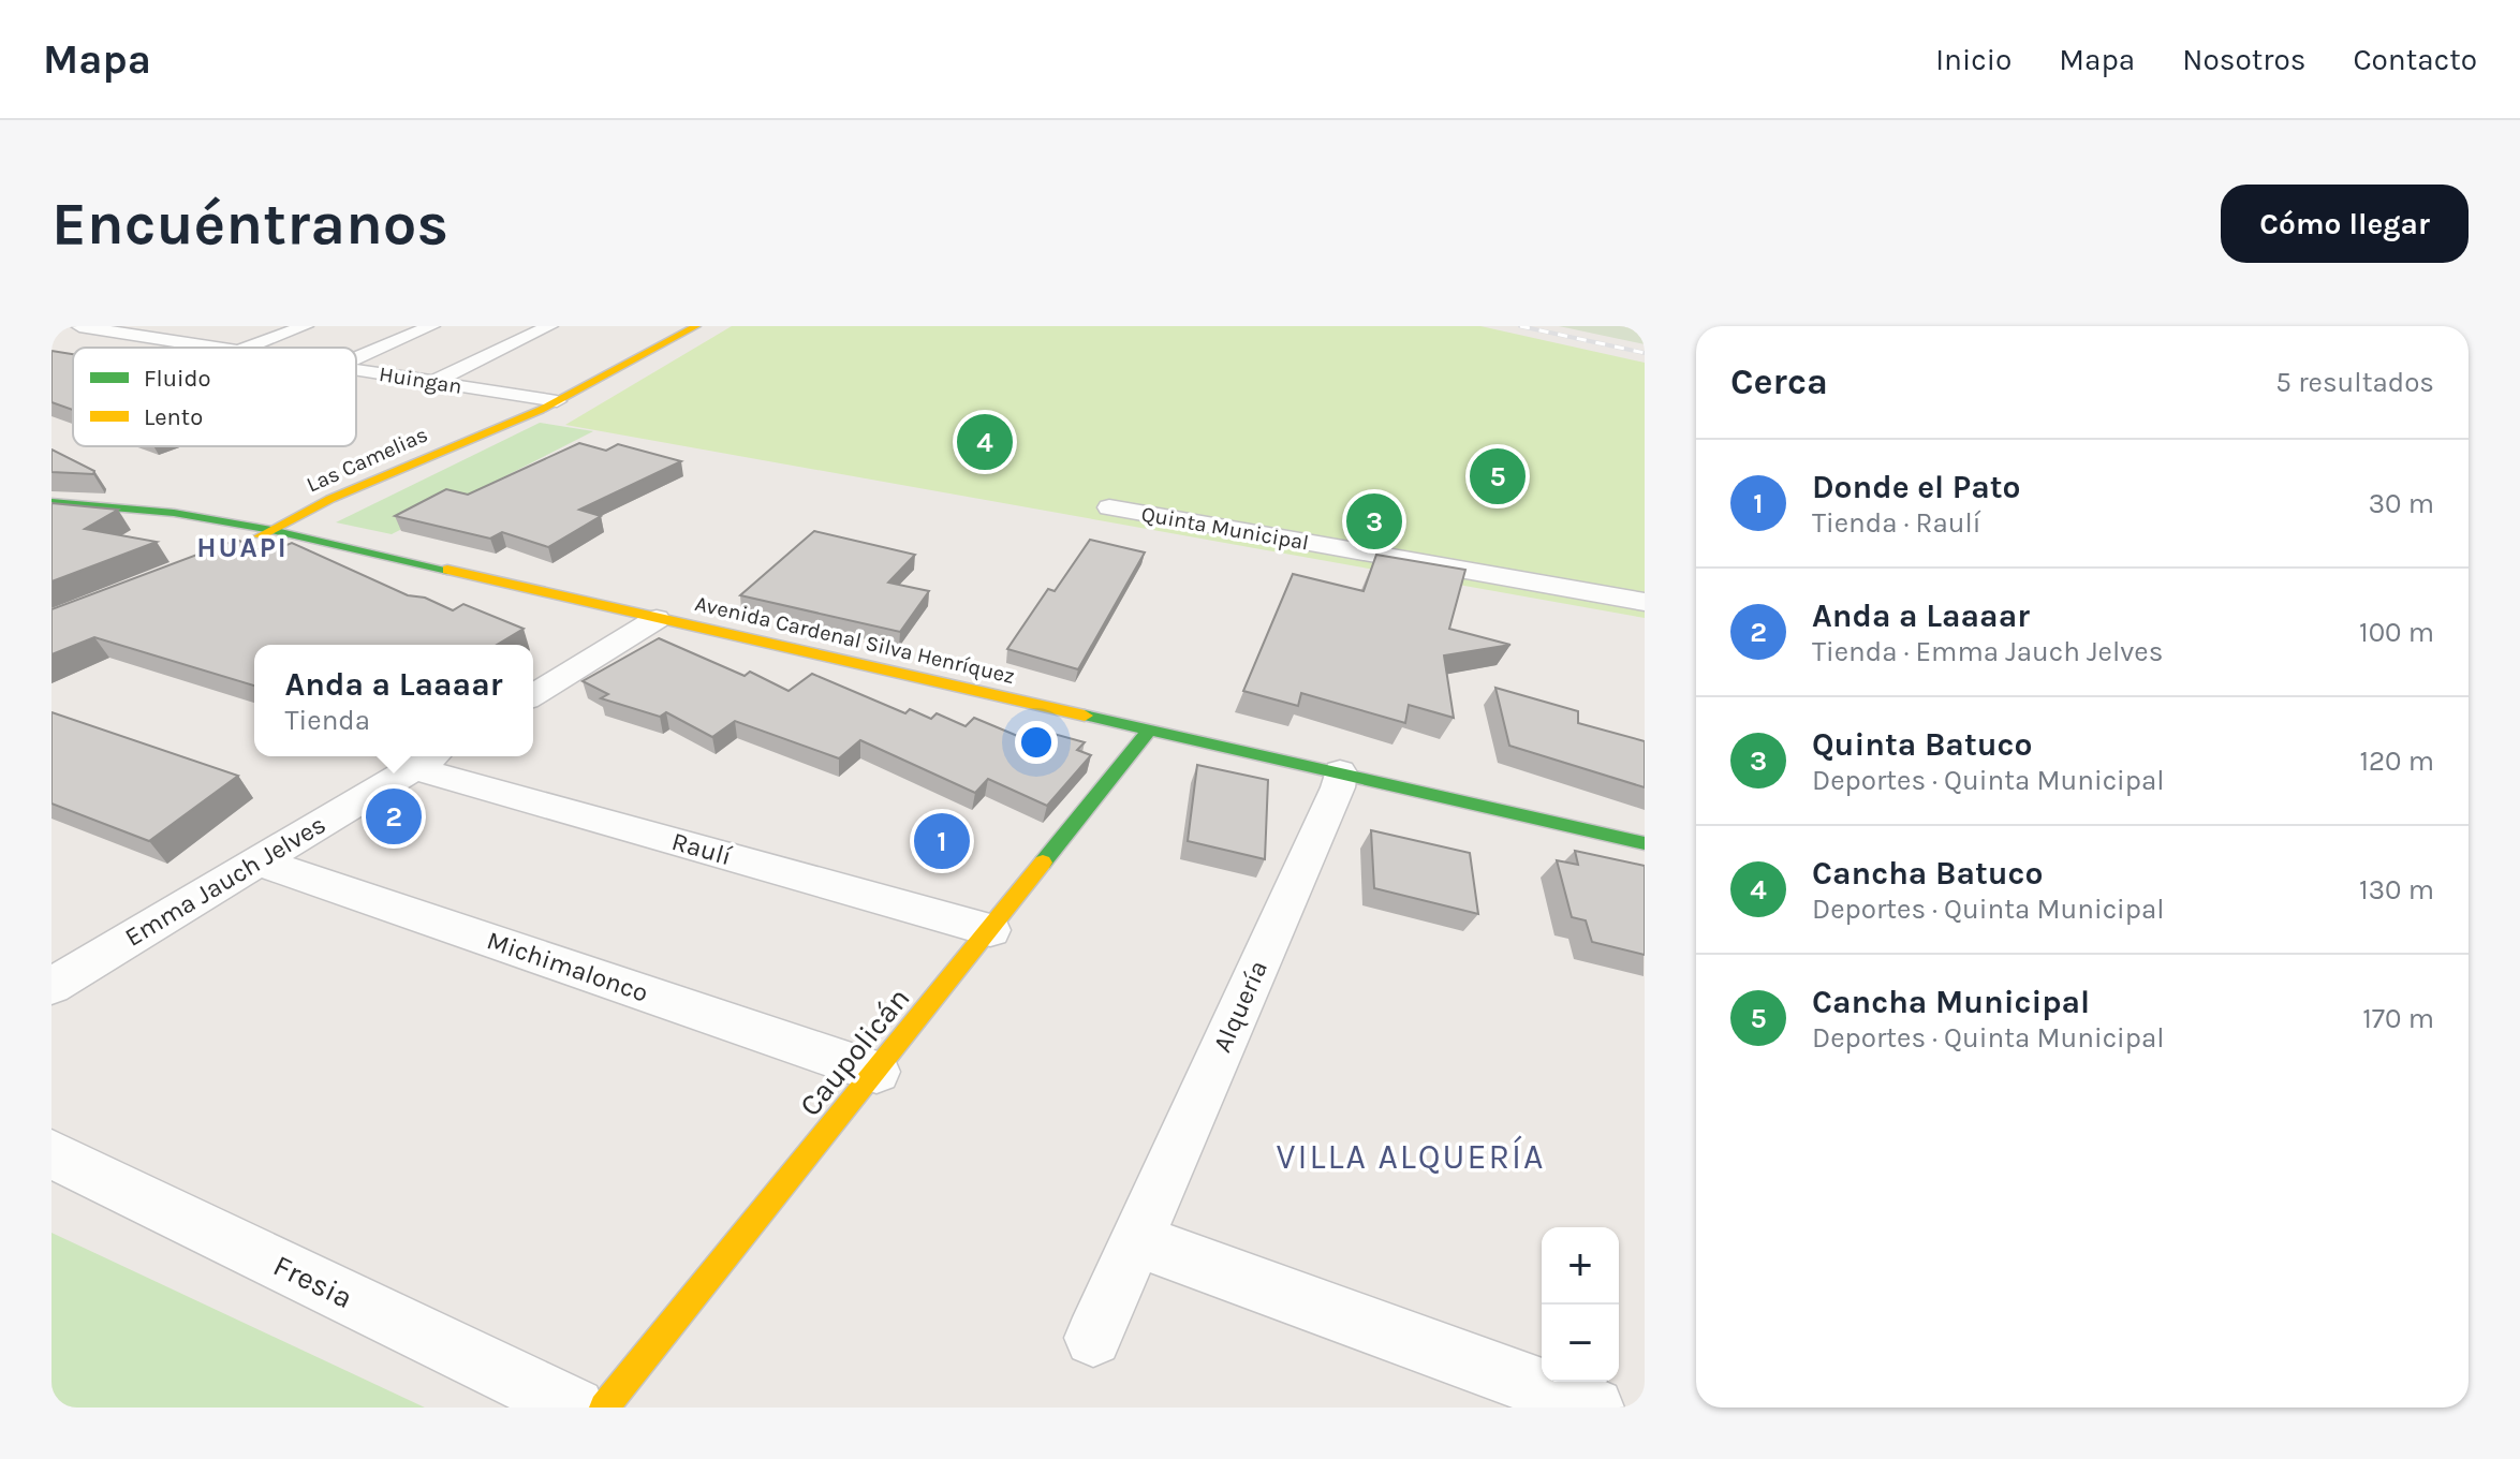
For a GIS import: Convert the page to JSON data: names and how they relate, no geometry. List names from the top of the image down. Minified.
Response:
{"streets":{"street":["Huingan","Las Camelias","Quinta Municipal","Avenida Cardenal Silva Henríquez","Raulí","Emma Jauch Jelves","Michimalonco","Alquería","Caupolicán","Fresia"]},"crossings":[["Huingan","Las Camelias"],["Las Camelias","Avenida Cardenal Silva Henríquez"],["Avenida Cardenal Silva Henríquez","Alquería"],["Avenida Cardenal Silva Henríquez","Caupolicán"],["Raulí","Emma Jauch Jelves"],["Raulí","Caupolicán"],["Emma Jauch Jelves","Michimalonco"],["Michimalonco","Caupolicán"]],"districts":["HUAPI","VILLA ALQUERÍA"],"legend":["Fluido","Lento"],"page":{"header":"Mapa","nav":["Inicio","Mapa","Nosotros","Contacto"],"buttons":"Cómo llegar","title":"Encuéntranos","heading":["Cerca","5 resultados"],"pins":["4","5","3","2","1"],"list":[{"mark":"1","name":"Donde el Pato","note":"Tienda · Raulí","value":"30 m"},{"mark":"2","name":"Anda a Laaaar","note":"Tienda · Emma Jauch Jelves","value":"100 m"},{"mark":"3","name":"Quinta Batuco","note":"Deportes · Quinta Municipal","value":"120 m"},{"mark":"4","name":"Cancha Batuco","note":"Deportes · Quinta Municipal","value":"130 m"},{"mark":"5","name":"Cancha Municipal","note":"Deportes · Quinta Municipal","value":"170 m"}],"popup":["Anda a Laaaar","Tienda"],"map_buttons":["+","−"]}}
